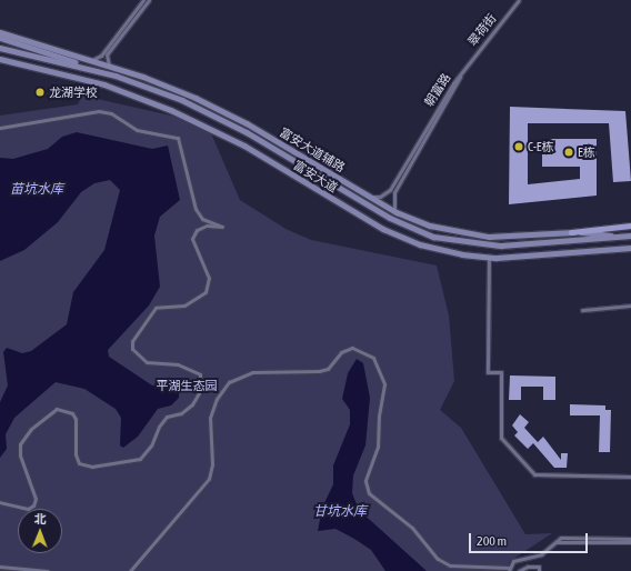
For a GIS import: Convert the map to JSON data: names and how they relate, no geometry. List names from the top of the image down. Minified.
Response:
{"streets":{"main road":["富安大道辅路","富安大道"],"street":["翠荷街","朝富路"]},"crossings":[["翠荷街","朝富路"],["朝富路","富安大道辅路"],["富安大道辅路","富安大道"]],"water":["苗坑水库","甘坑水库"],"parks":["平湖生态园"],"places":["龙湖学校","C-E栋","E栋"],"scale_bar":"200 m","north":"top"}
